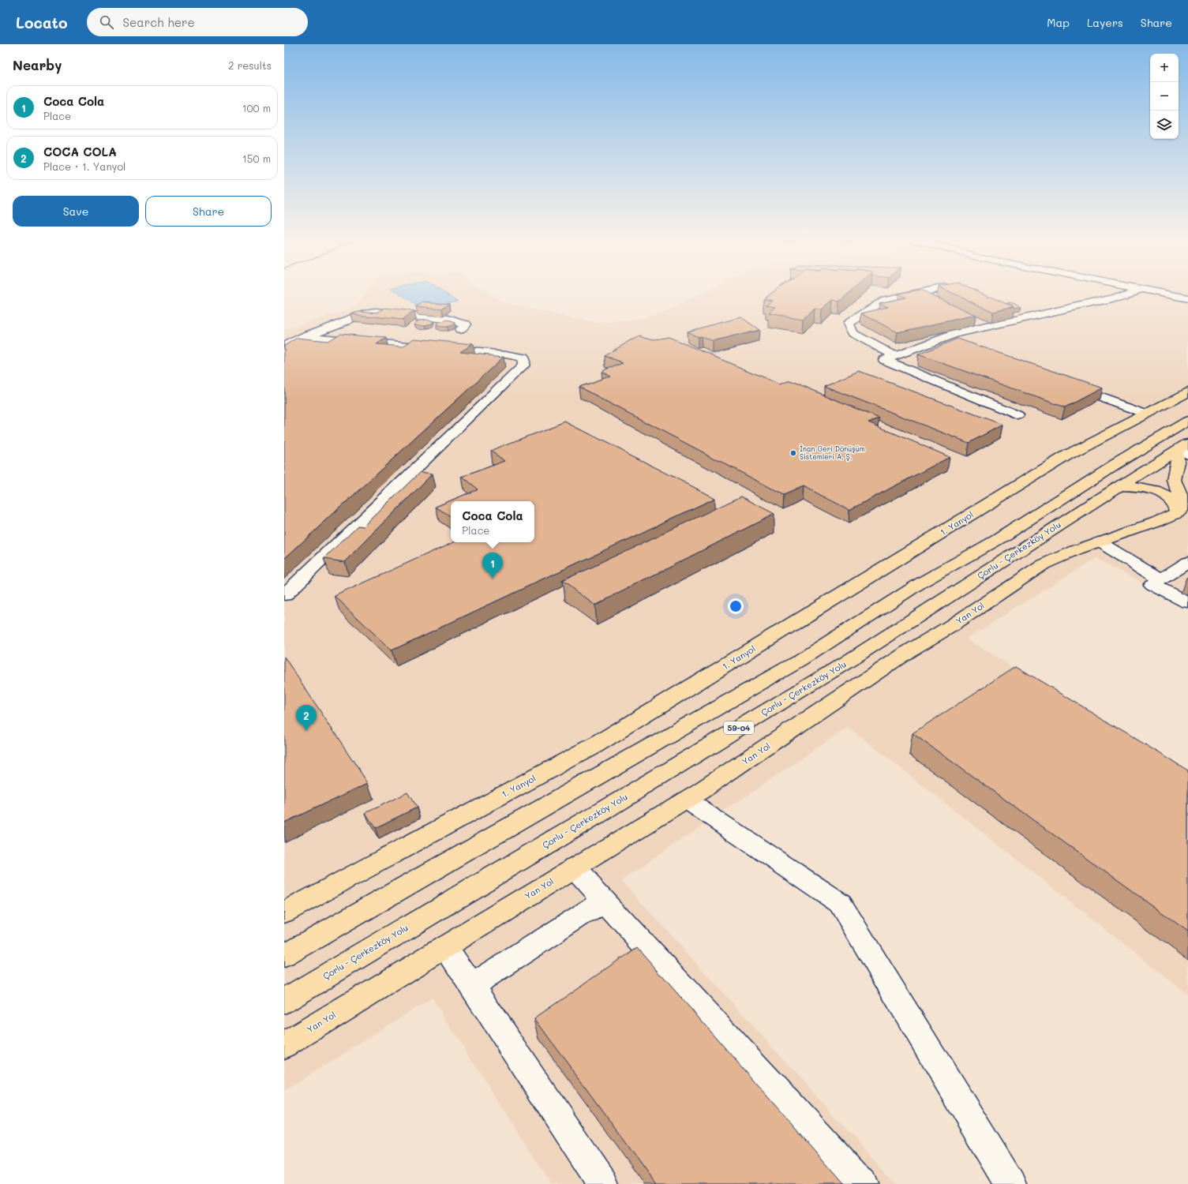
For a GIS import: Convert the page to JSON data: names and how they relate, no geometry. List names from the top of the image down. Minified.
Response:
{"streets":{"main road":["1. Yanyol","Çorlu - Çerkezköy Yolu","Yan Yol","59-04"]},"places":["İnan Geri Dönüşüm Sistemleri A. Ş."],"page":{"header":"Locato","search":"Search here","nav":["Map","Layers","Share"],"heading":["Nearby","2 results"],"map_buttons":["+","−"],"list":[{"mark":"1","name":"Coca Cola","note":"Place","value":"100 m"},{"mark":"2","name":"COCA COLA","note":"Place · 1. Yanyol","value":"150 m"}],"buttons":["Save","Share"],"popup":["Coca Cola","Place"],"pins":["1","2"]}}
